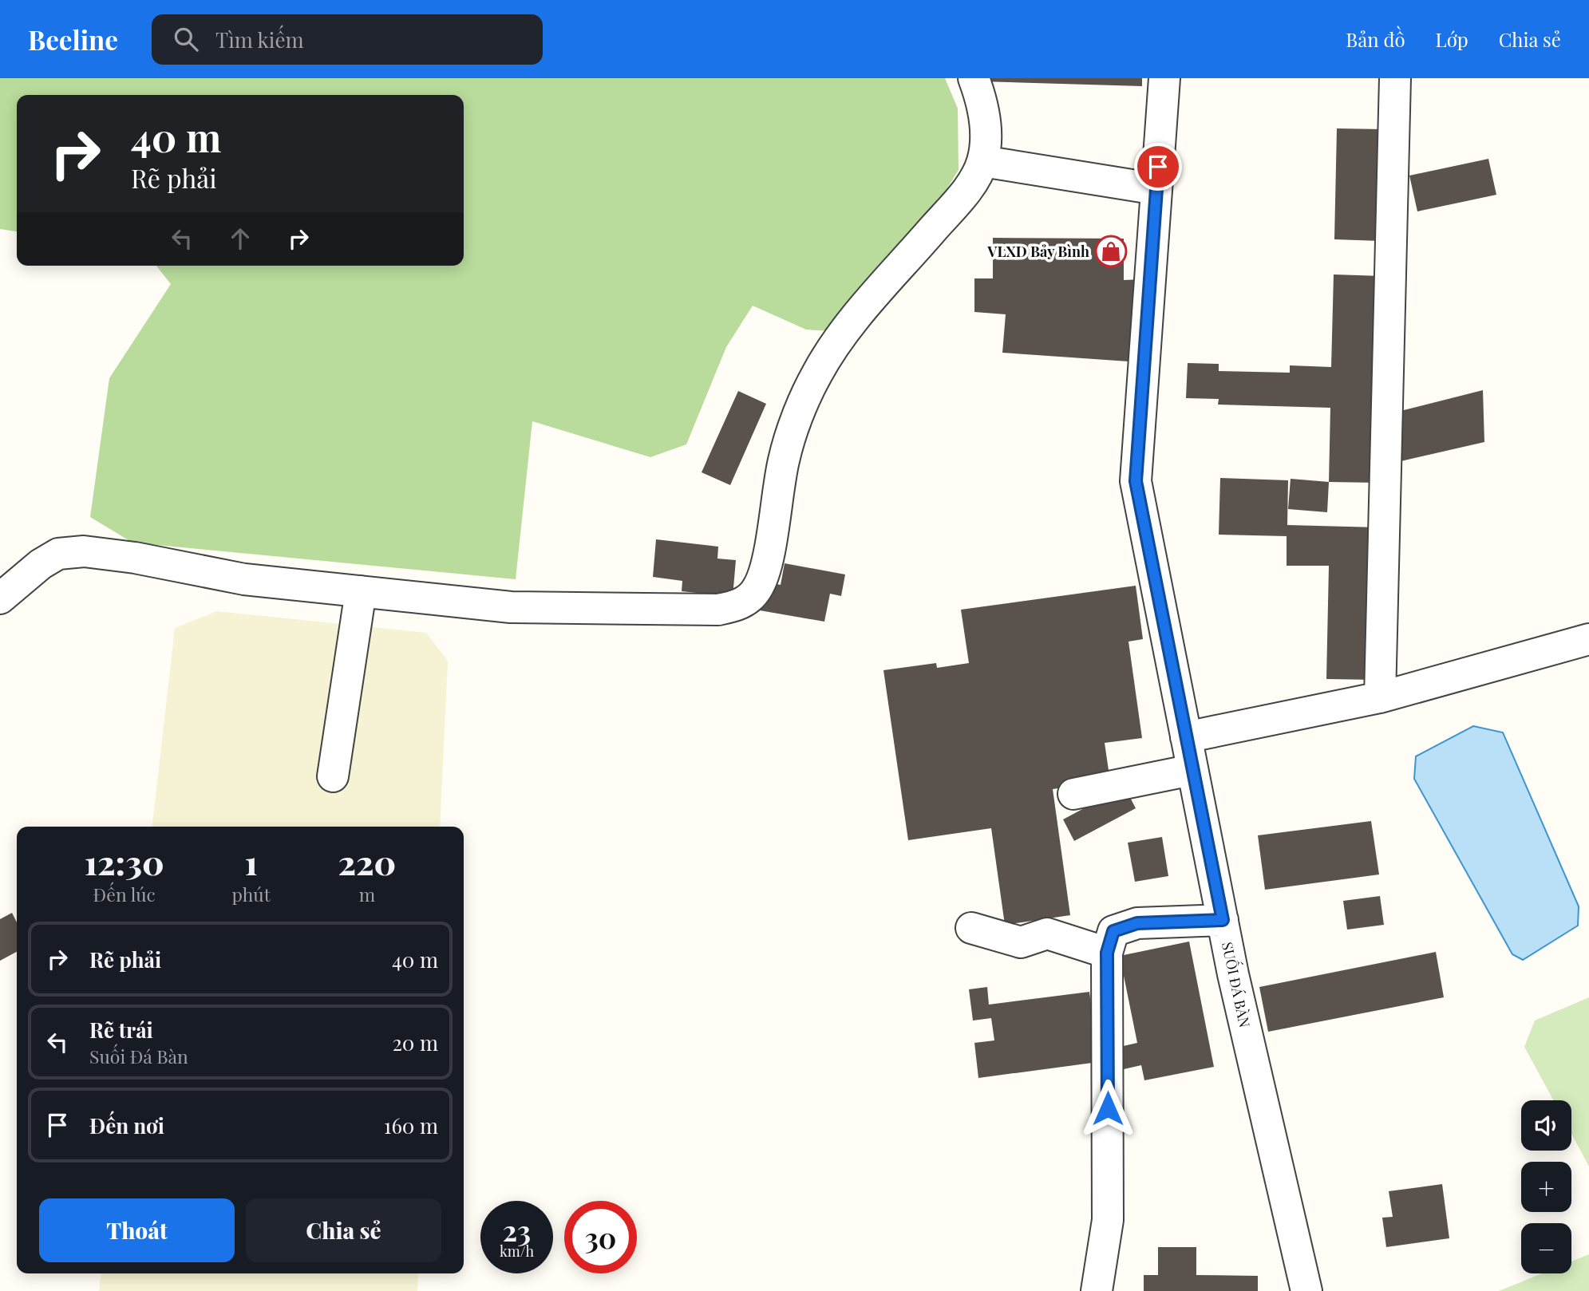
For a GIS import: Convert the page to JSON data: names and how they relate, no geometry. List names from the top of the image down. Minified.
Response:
{"streets":{"street":["SUỐI ĐÁ BÀN"]},"places":{"shop":["VLXD Bảy Bình"]},"page":{"header":"Beeline","search":"Tìm kiếm","nav":["Bản đồ","Lớp","Chia sẻ"],"turn":["40 m","Rẽ phải"],"eta":["12:30","Đến lúc","1","phút","220","m"],"list":[{"name":"Rẽ phải","value":"40 m"},{"name":"Rẽ trái","note":"Suối Đá Bàn","value":"20 m"},{"name":"Đến nơi","value":"160 m"}],"map_buttons":["+","−"],"buttons":["Thoát","Chia sẻ"],"speed":"23 km/h","limit":"30"}}
